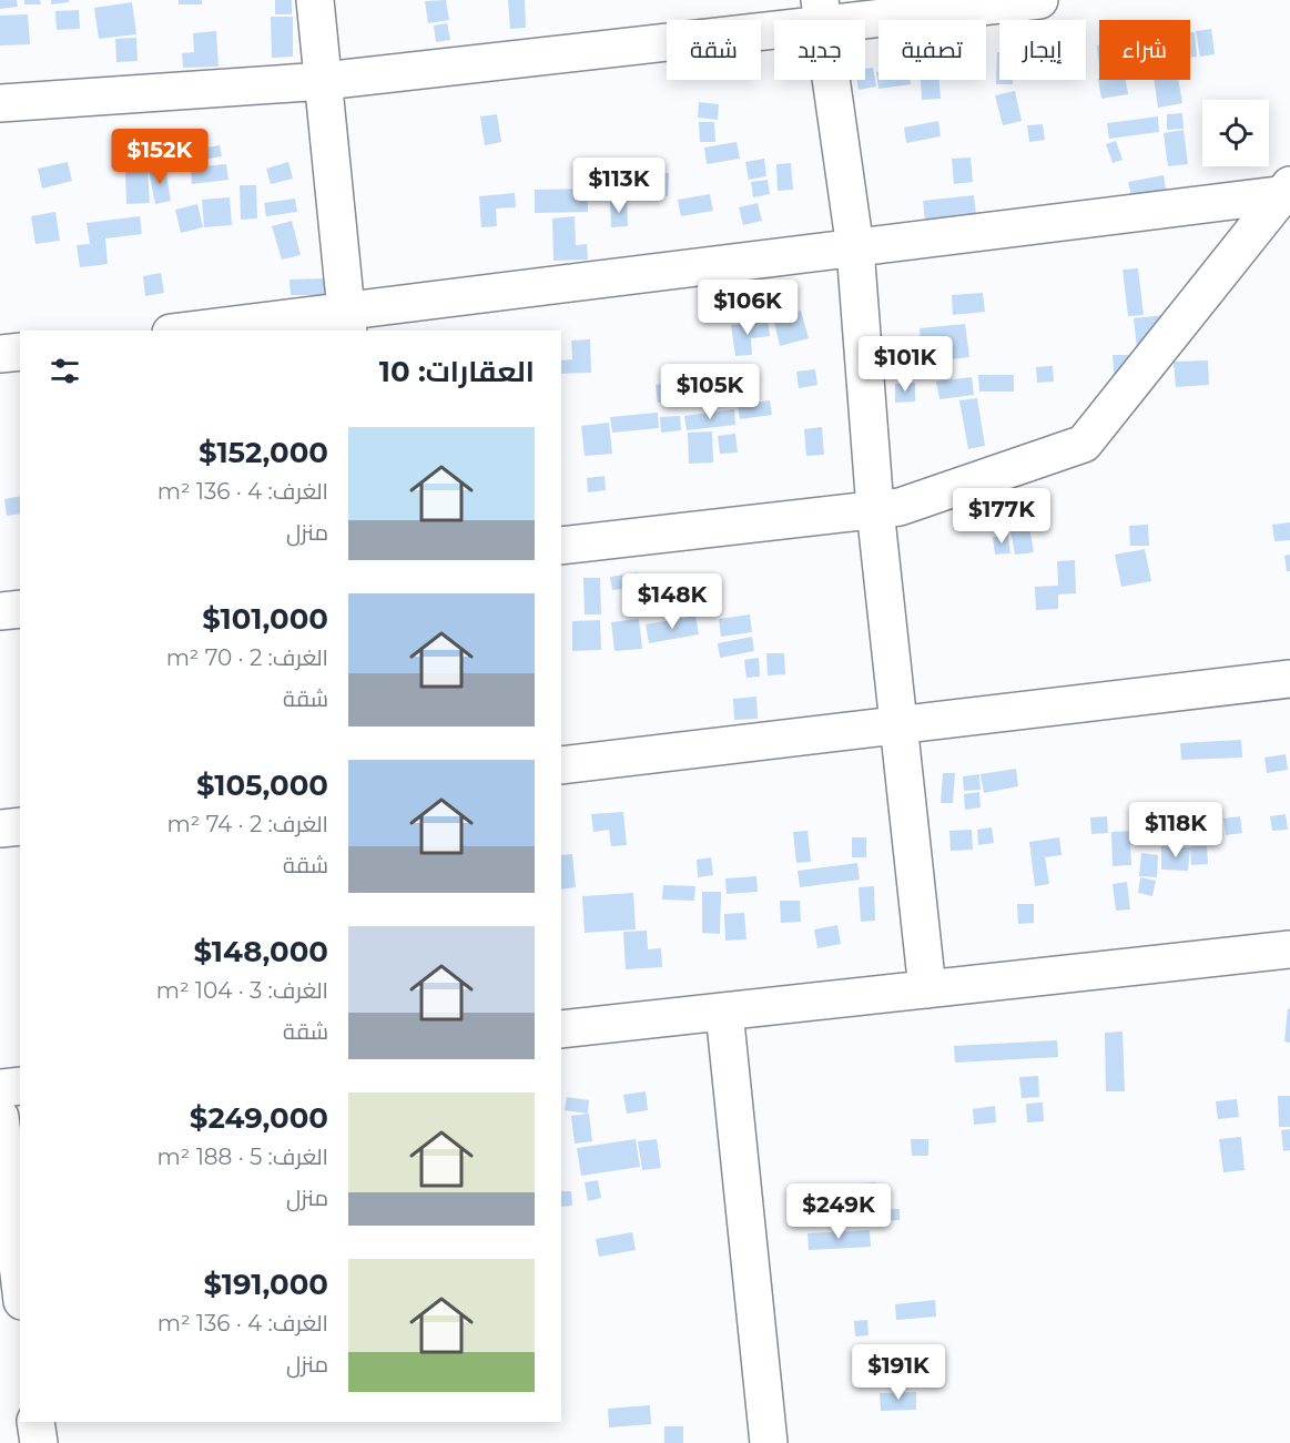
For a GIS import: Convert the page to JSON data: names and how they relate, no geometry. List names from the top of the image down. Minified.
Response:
{"page":{"chip":["شراء","إيجار","تصفية","جديد","شقة"],"price":["$152K","$113K","$106K","$101K","$105K","$177K","$148K","$118K","$249K","$191K"],"heading":"العقارات: 10","list":[{"name":"$152,000","note":"الغرف: 4 · 136 m² · منزل"},{"name":"$101,000","note":"الغرف: 2 · 70 m² · شقة"},{"name":"$105,000","note":"الغرف: 2 · 74 m² · شقة"},{"name":"$148,000","note":"الغرف: 3 · 104 m² · شقة"},{"name":"$249,000","note":"الغرف: 5 · 188 m² · منزل"},{"name":"$191,000","note":"الغرف: 4 · 136 m² · منزل"}]}}
